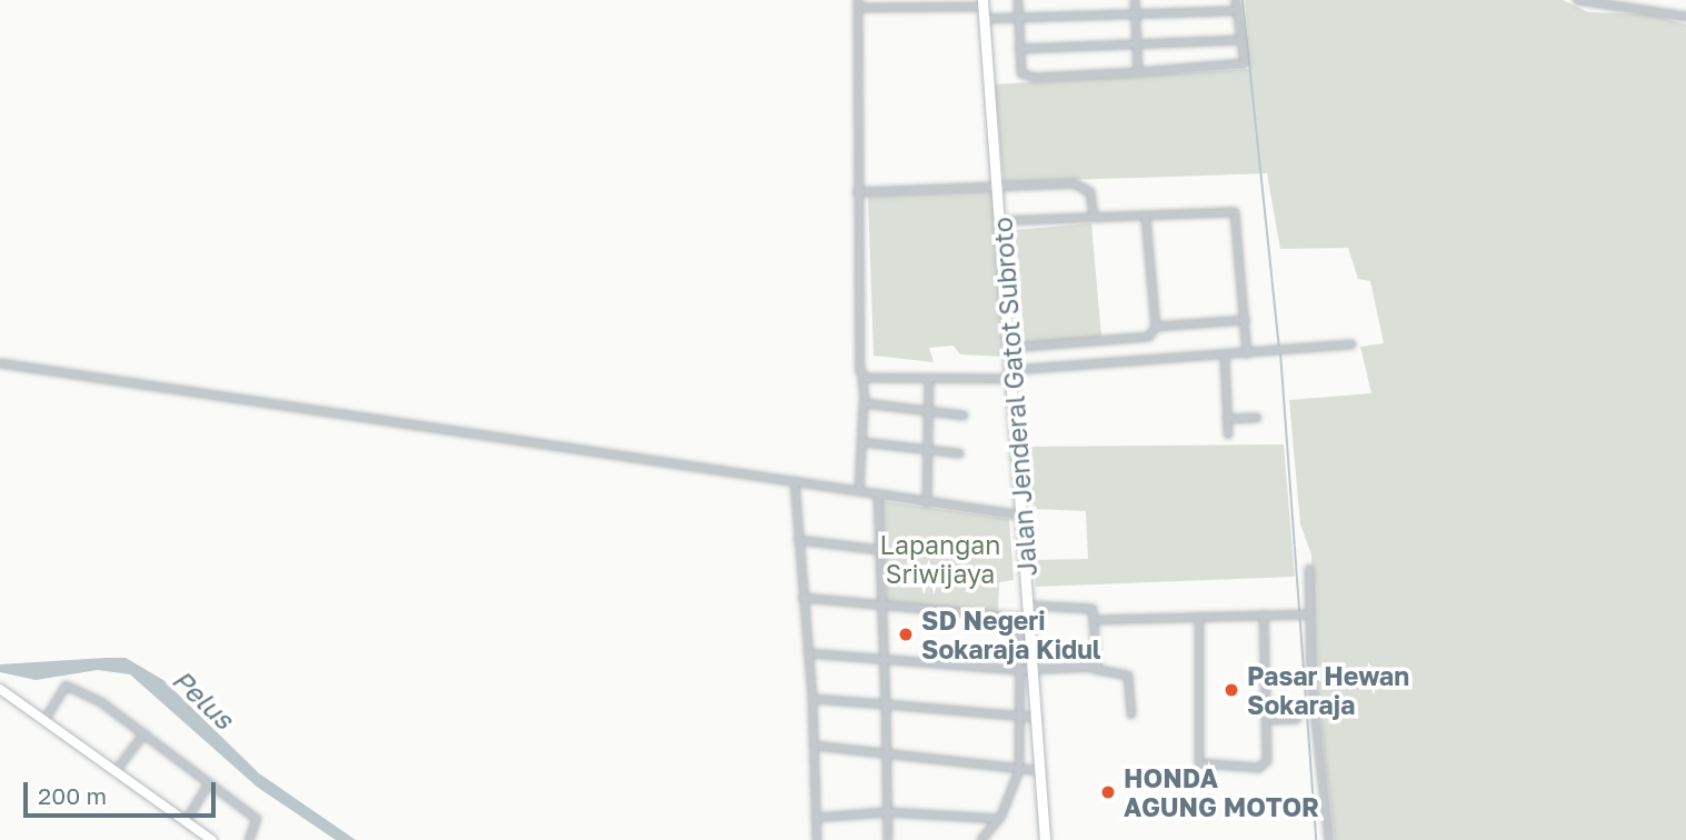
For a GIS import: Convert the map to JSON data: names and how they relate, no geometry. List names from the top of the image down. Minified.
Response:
{"streets":{"highway":["Jalan Jenderal Gatot Subroto"]},"water":["Pelus"],"parks":["Lapangan Sriwijaya"],"places":["SD Negeri Sokaraja Kidul","Pasar Hewan Sokaraja","HONDA AGUNG MOTOR"],"scale_bar":"200 m"}
